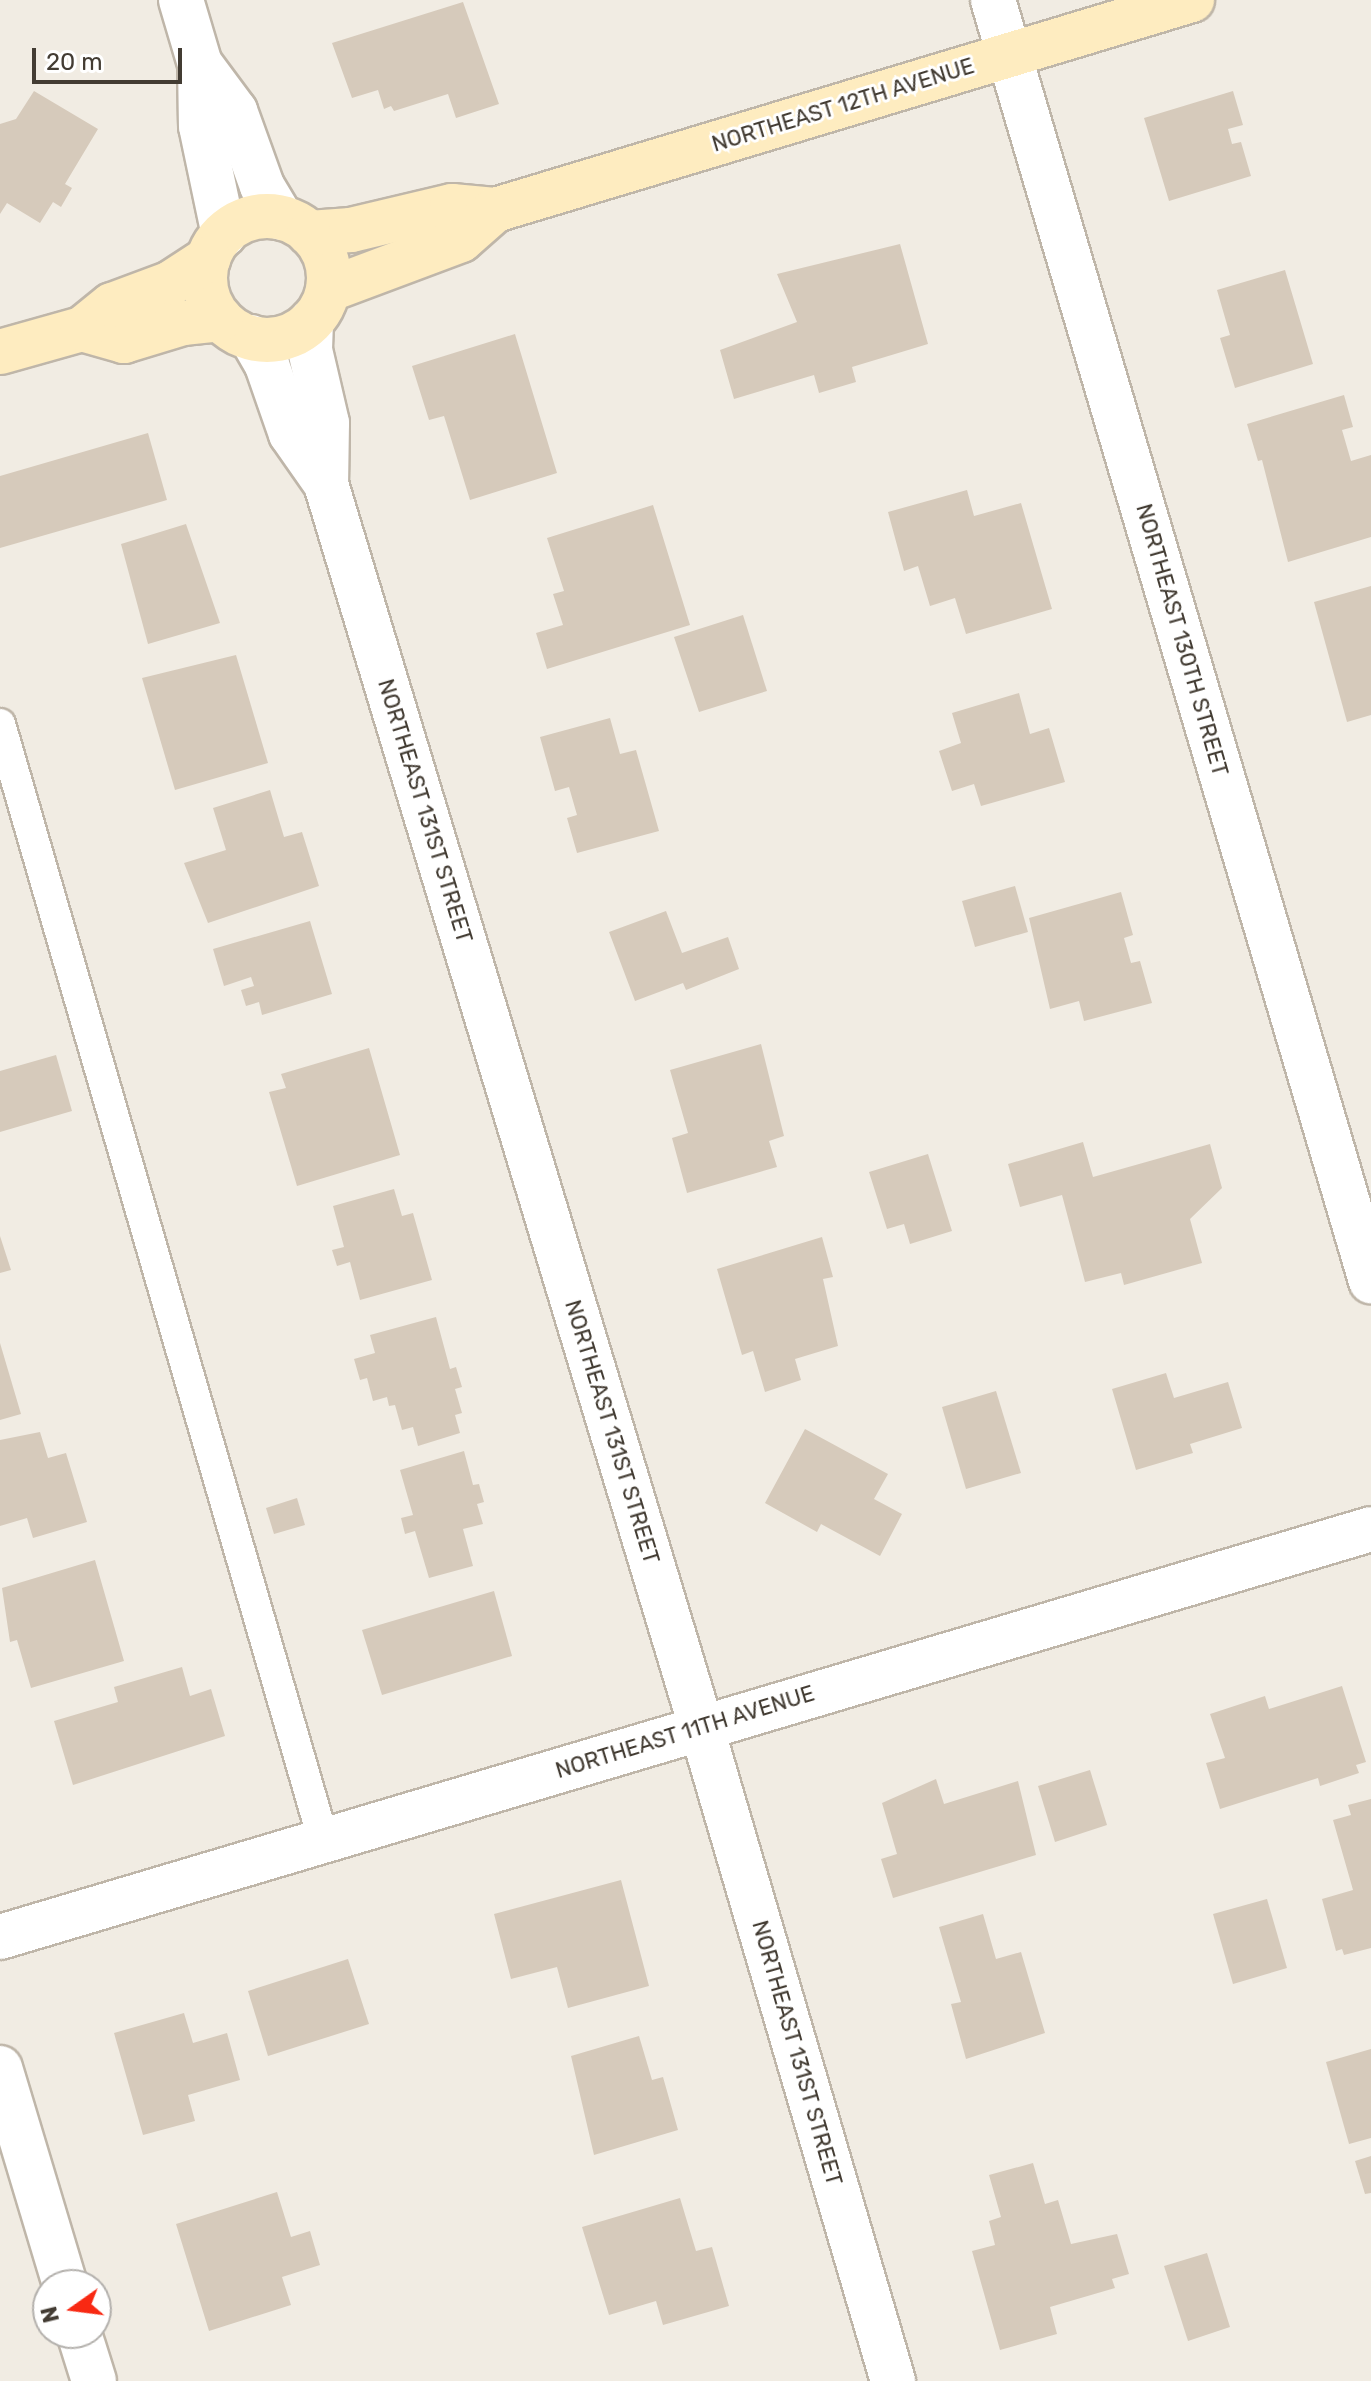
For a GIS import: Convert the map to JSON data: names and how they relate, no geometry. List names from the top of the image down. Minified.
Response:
{"streets":{"street":["NORTHEAST 12TH AVENUE","NORTHEAST 130TH STREET","NORTHEAST 131ST STREET","NORTHEAST 11TH AVENUE"]},"crossings":[["NORTHEAST 12TH AVENUE","NORTHEAST 130TH STREET"],["NORTHEAST 12TH AVENUE","NORTHEAST 131ST STREET"],["NORTHEAST 131ST STREET","NORTHEAST 11TH AVENUE"]],"scale_bar":"20 m","north":"left"}
